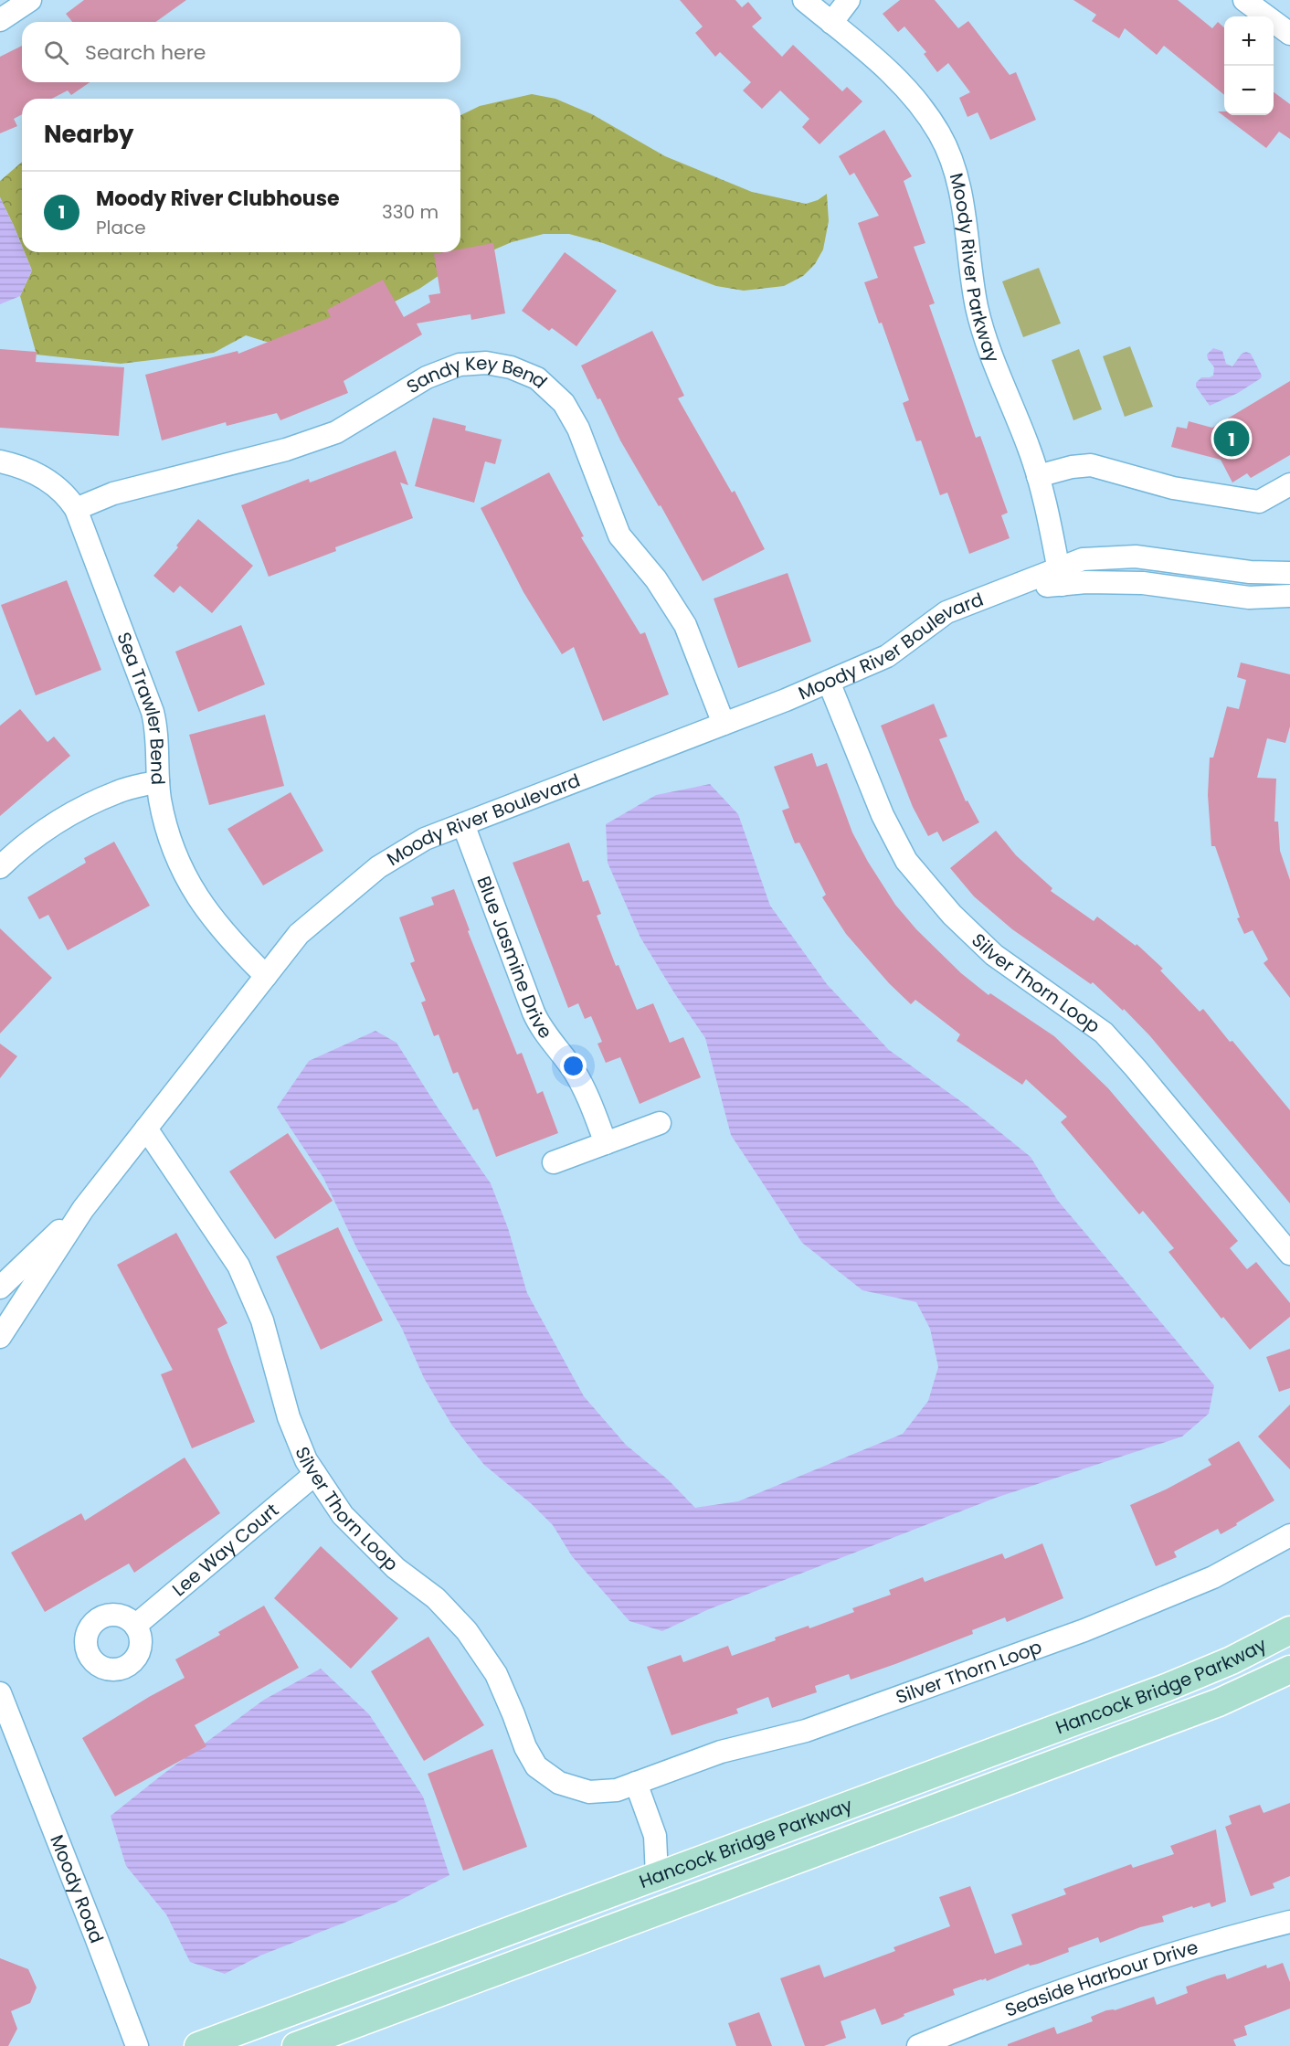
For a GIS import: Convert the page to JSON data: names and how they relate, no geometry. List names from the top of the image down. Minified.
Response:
{"streets":{"main road":["Hancock Bridge Parkway"],"street":["Moody River Parkway","Sandy Key Bend","Moody River Boulevard","Sea Trawler Bend","Blue Jasmine Drive","Silver Thorn Loop","Lee Way Court","Moody Road","Seaside Harbour Drive"]},"crossings":[["Moody River Parkway","Moody River Boulevard"],["Sandy Key Bend","Moody River Boulevard"],["Sandy Key Bend","Sea Trawler Bend"],["Moody River Boulevard","Sea Trawler Bend"],["Moody River Boulevard","Blue Jasmine Drive"],["Moody River Boulevard","Silver Thorn Loop"],["Silver Thorn Loop","Lee Way Court"]],"page":{"map_buttons":["+","−"],"search":"Search here","heading":"Nearby","list":[{"mark":"1","name":"Moody River Clubhouse","note":"Place","value":"330 m"}],"pins":"1"}}
